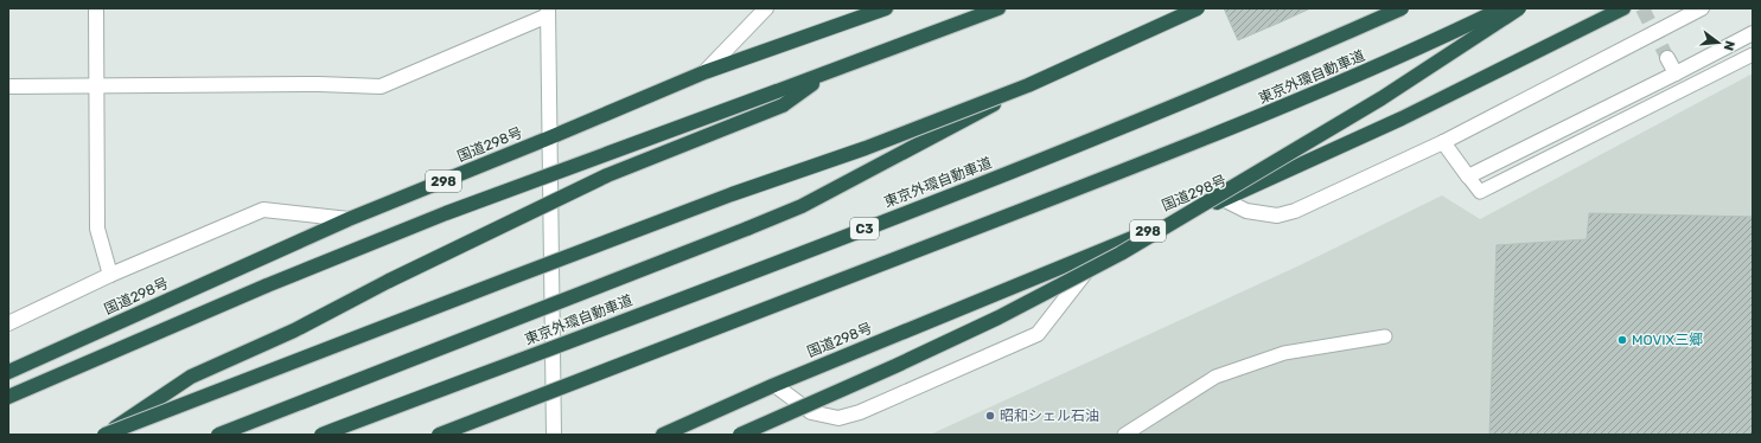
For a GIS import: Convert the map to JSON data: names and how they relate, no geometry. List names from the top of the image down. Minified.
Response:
{"streets":{"highway":["東京外環自動車道","国道298号","298","C3"]},"places":["MOVIX三郷","昭和シェル石油"],"north":"right"}
